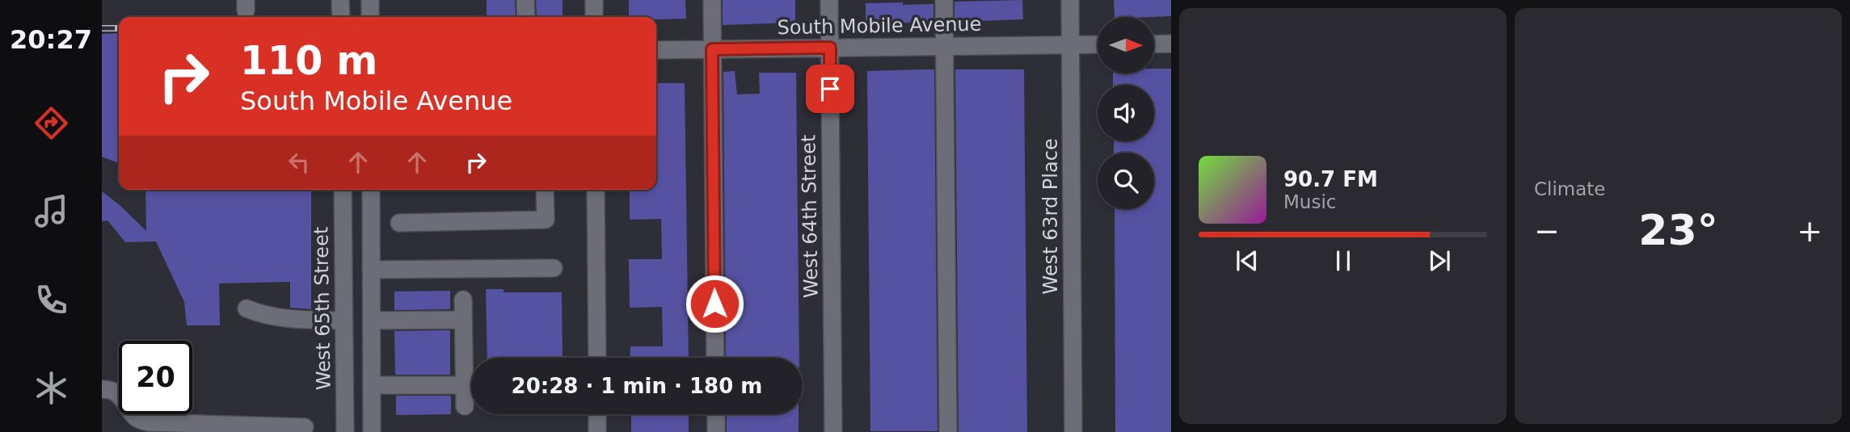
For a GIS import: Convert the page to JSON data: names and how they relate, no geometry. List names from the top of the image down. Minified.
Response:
{"streets":{"street":["South Mobile Avenue","West 64th Street","West 63rd Place","West 65th Street"]},"crossings":[["South Mobile Avenue","West 64th Street"],["South Mobile Avenue","West 63rd Place"]],"north":"right","page":{"tabs":"20:27","tile":"Climate","turn":["110 m","South Mobile Avenue"],"song":["90.7 FM","Music"],"heat":["−","23°","+"],"limit":"20","trip":"20:28 · 1 min · 180 m"}}
